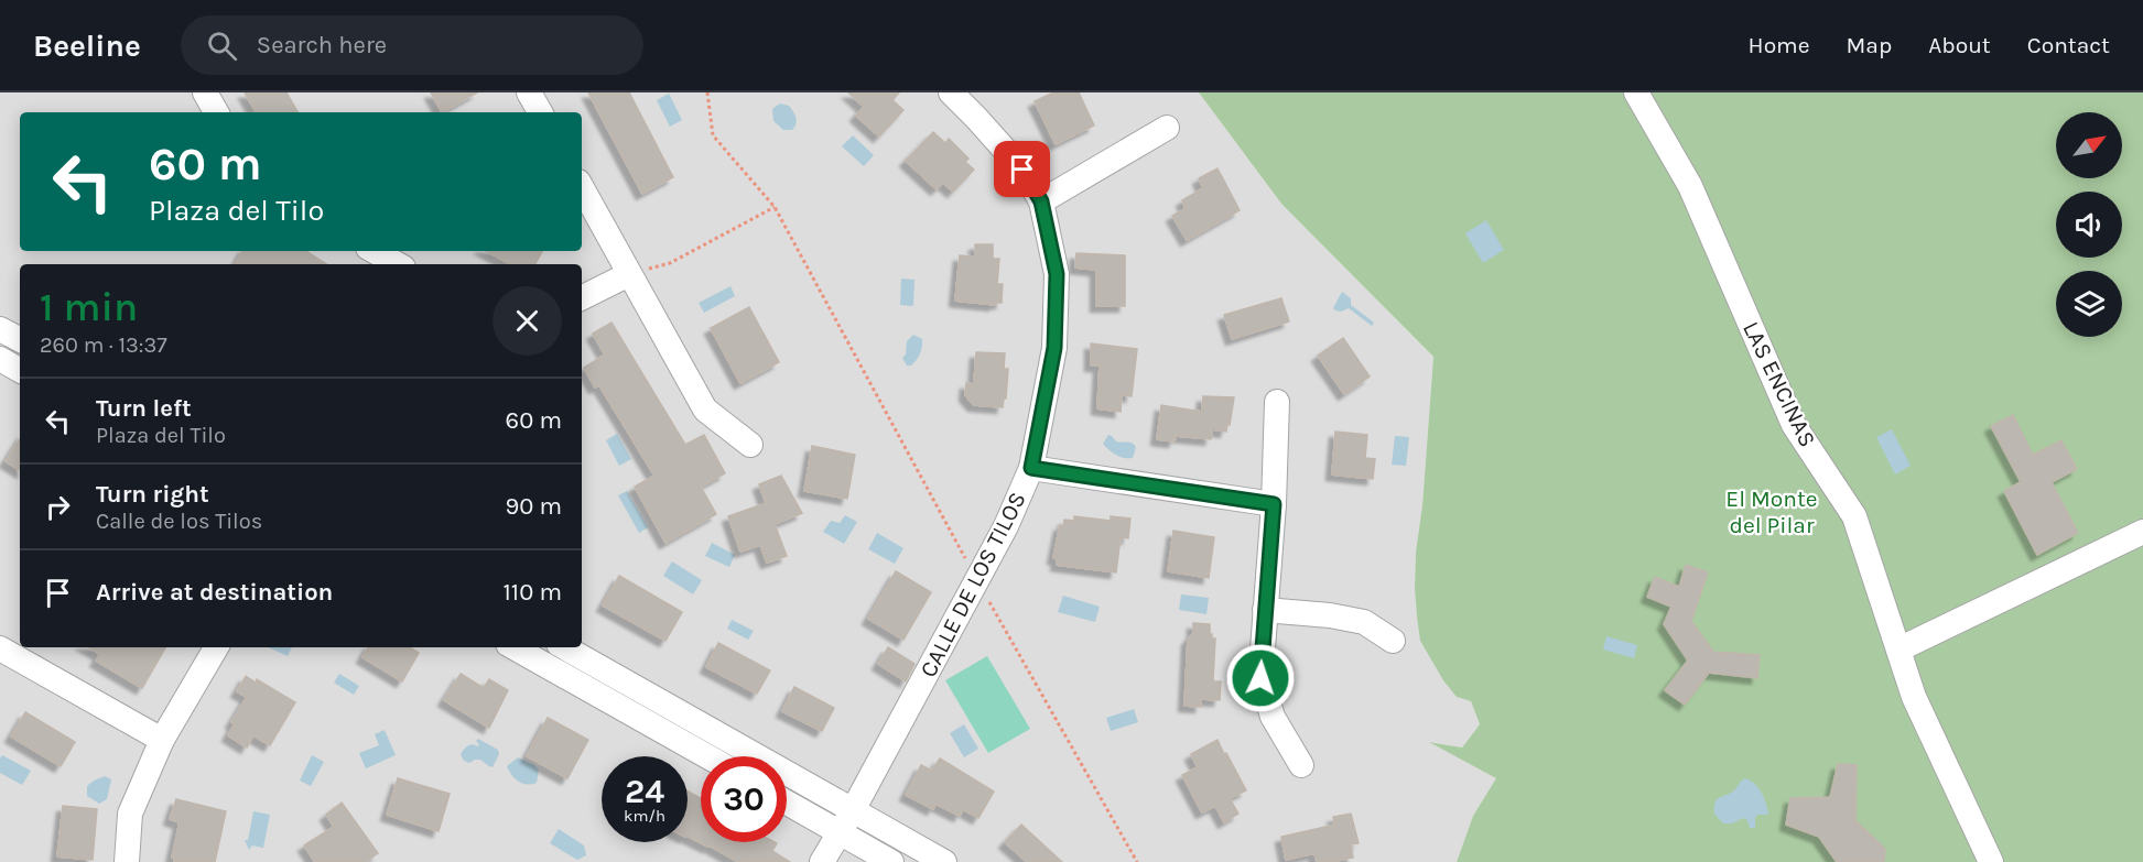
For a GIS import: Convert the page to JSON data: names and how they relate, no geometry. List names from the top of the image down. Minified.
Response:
{"streets":{"street":["LAS ENCINAS","CALLE DE LOS TILOS"]},"parks":["El Monte del Pilar"],"north":"top right","page":{"header":"Beeline","search":"Search here","nav":["Home","Map","About","Contact"],"turn":["60 m","Plaza del Tilo"],"heading":["1 min","260 m · 13:37"],"list":[{"name":"Turn left","note":"Plaza del Tilo","value":"60 m"},{"name":"Turn right","note":"Calle de los Tilos","value":"90 m"},{"name":"Arrive at destination","value":"110 m"}],"speed":"24 km/h","limit":"30"}}
